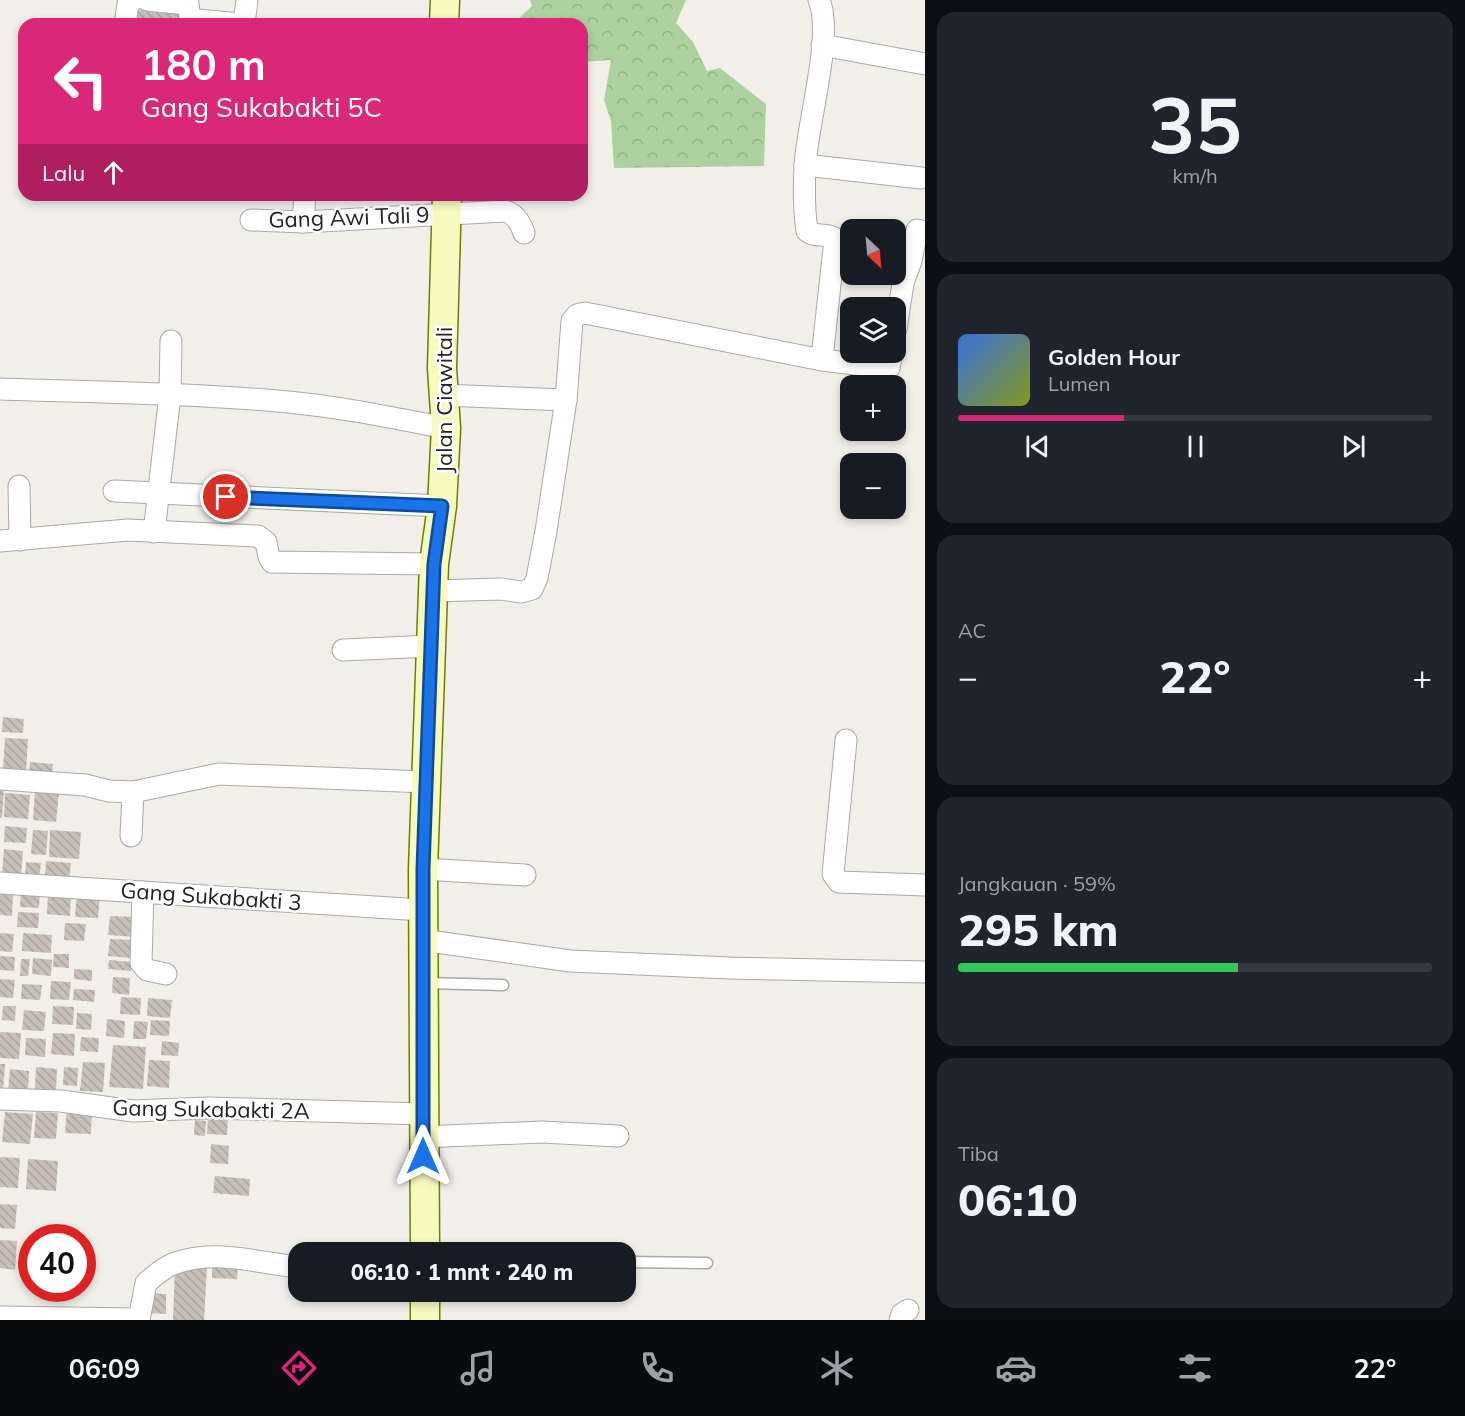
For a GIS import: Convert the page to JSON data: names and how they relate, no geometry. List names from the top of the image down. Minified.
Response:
{"streets":{"street":["Gang Awi Tali 9","Jalan Ciawitali","Gang Sukabakti 3","Gang Sukabakti 2A"]},"crossings":[["Gang Awi Tali 9","Jalan Ciawitali"],["Jalan Ciawitali","Gang Sukabakti 3"],["Jalan Ciawitali","Gang Sukabakti 2A"]],"north":"bottom right","page":{"tile":[["35","km/h"],"AC",["Jangkauan · 59%","295 km"],["Tiba","06:10"]],"turn":["180 m","Gang Sukabakti 5C"],"then":"Lalu","map_buttons":["+","−"],"song":["Golden Hour","Lumen"],"heat":["−","22°","+"],"limit":"40","trip":"06:10 · 1 mnt · 240 m","tabs":["06:09","22°"]}}
